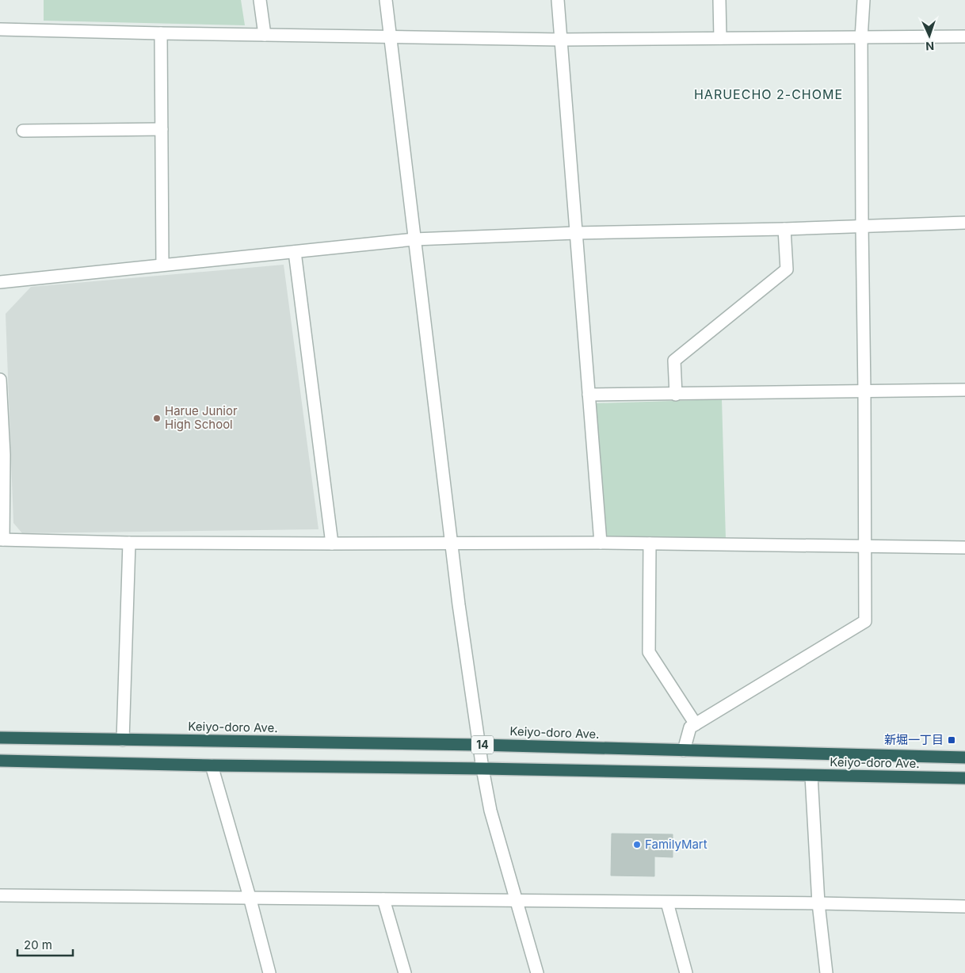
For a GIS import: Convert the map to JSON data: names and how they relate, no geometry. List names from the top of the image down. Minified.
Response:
{"streets":{"highway":["Keiyo-doro Ave.","14"]},"districts":["HARUECHO 2-CHOME"],"places":{"other":["Harue Junior High School","FamilyMart"],"transit":["新堀一丁目"]},"scale_bar":"20 m","north":"bottom"}
